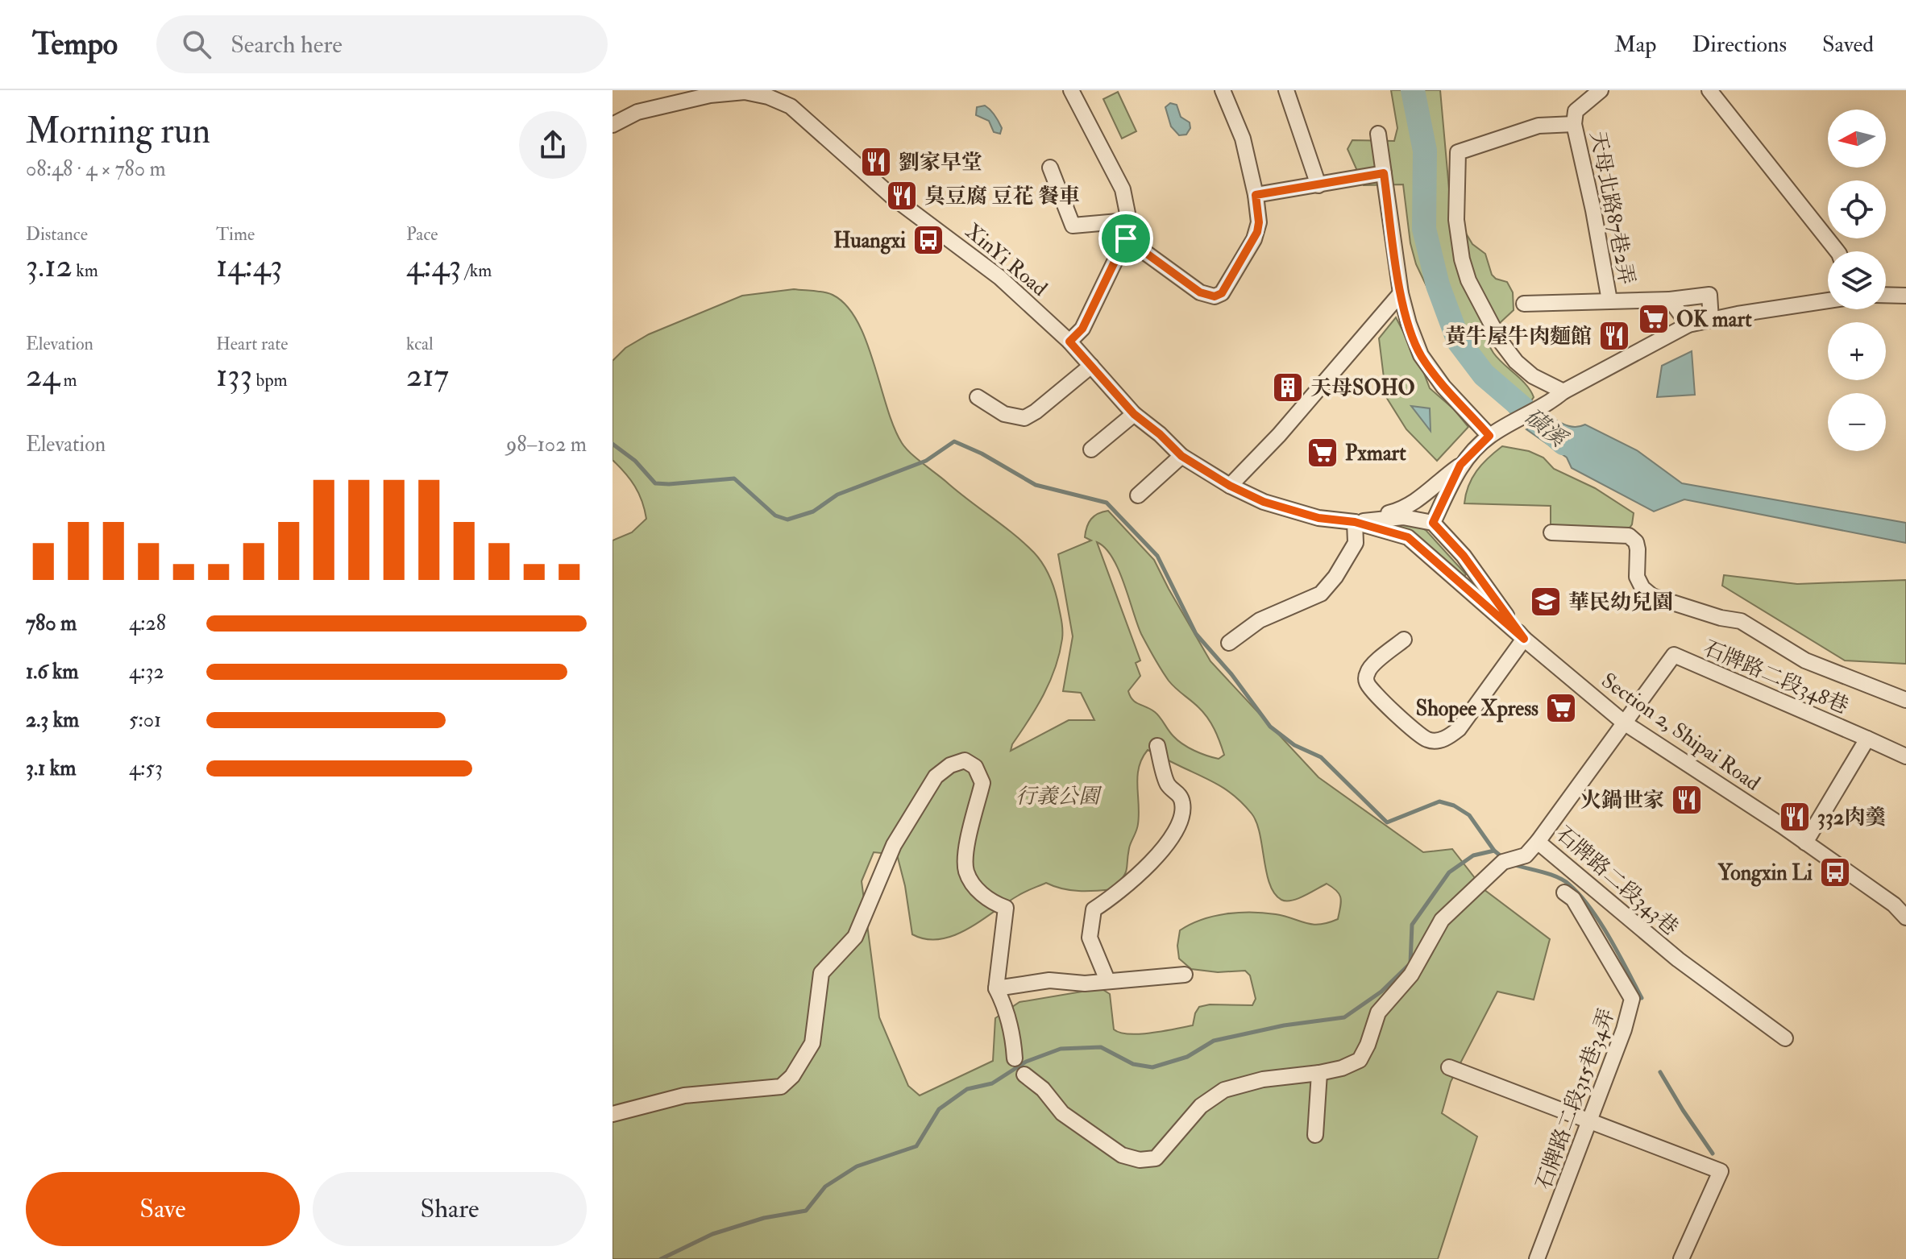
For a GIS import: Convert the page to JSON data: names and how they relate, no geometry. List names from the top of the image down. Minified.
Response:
{"streets":{"street":["天母北路87巷2弄","XinYi Road","石牌路二段348巷","Section 2, Shipai Road","石牌路二段343巷","石牌路二段315巷34弄"]},"crossings":[["石牌路二段348巷","Section 2, Shipai Road"],["石牌路二段348巷","石牌路二段343巷"],["Section 2, Shipai Road","石牌路二段343巷"]],"water":["磺溪"],"parks":["行義公園"],"places":{"restaurant":["劉家早堂","臭豆腐 豆花 餐車","黃牛屋牛肉麵館","火鍋世家","332肉羹"],"bus stop":["Huangxi","Yongxin Li"],"supermarket":["OK mart","Pxmart","Shopee Xpress"],"building":["天母SOHO"],"school or university":["華民幼兒園"]},"north":"left","page":{"header":"Tempo","search":"Search here","nav":["Map","Directions","Saved"],"heading":["Morning run","08:48 · 4 × 780 m"],"map_buttons":["+","−"],"stats":[["Distance","3.12 km"],["Time","14:43"],["Pace","4:43 /km"],["Elevation","24 m"],["Heart rate","133 bpm"],["kcal","217"]],"chart":["Elevation","98–102 m"],"list":[{"name":"780 m","note":"4:28"},{"name":"1.6 km","note":"4:32"},{"name":"2.3 km","note":"5:01"},{"name":"3.1 km","note":"4:53"}],"buttons":["Save","Share"]}}
